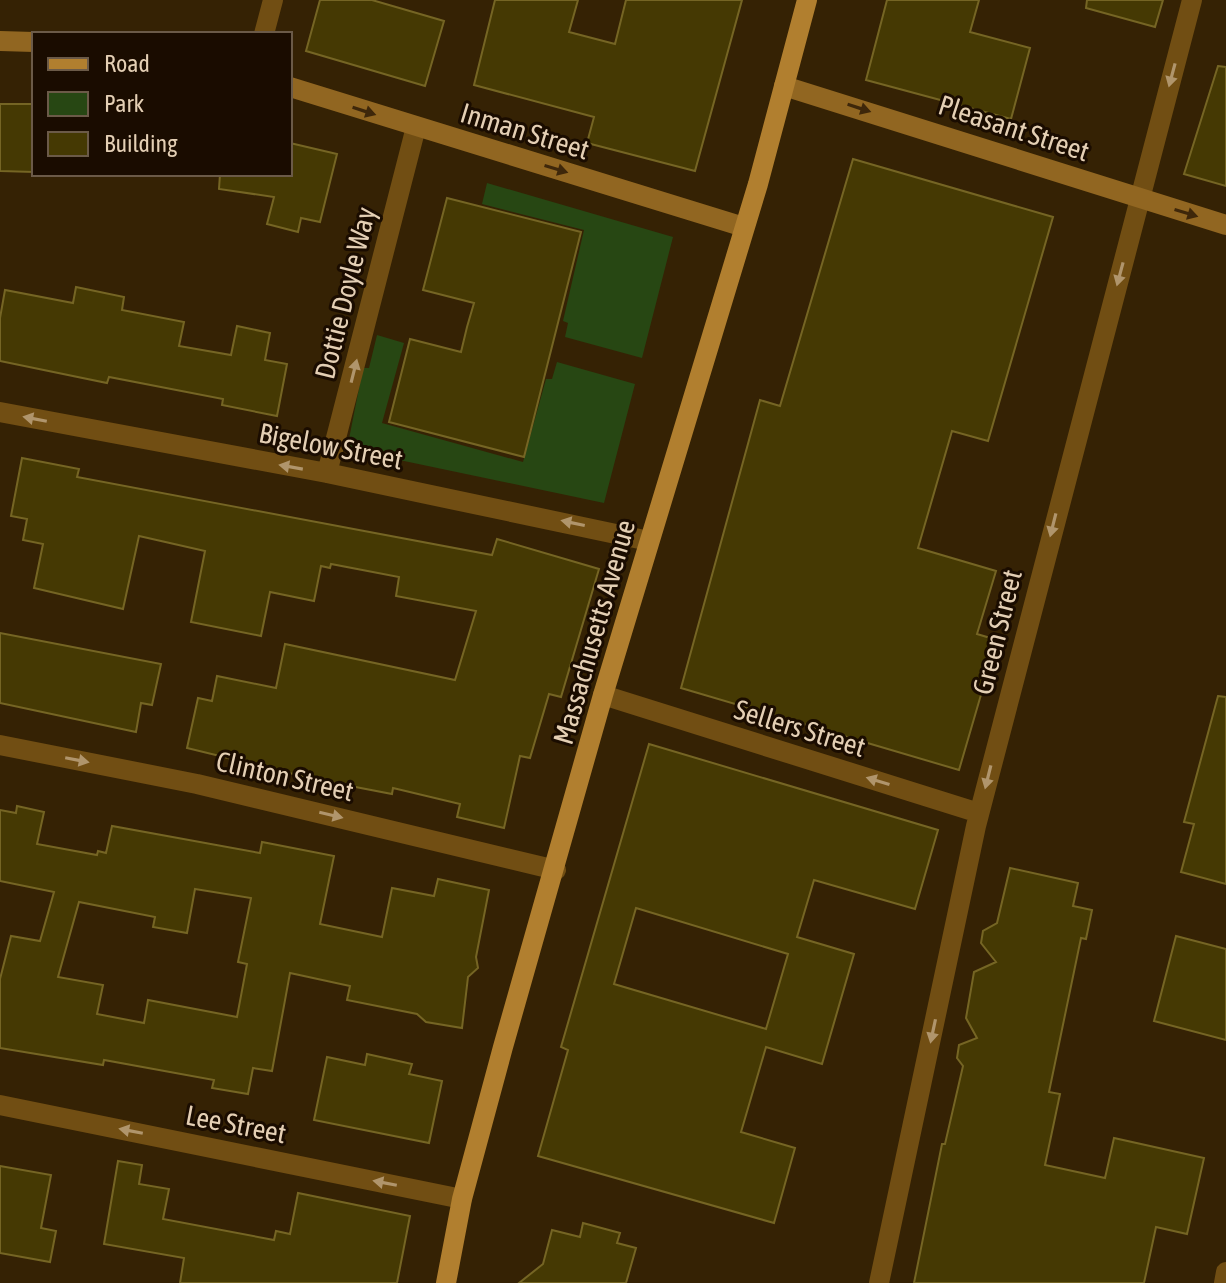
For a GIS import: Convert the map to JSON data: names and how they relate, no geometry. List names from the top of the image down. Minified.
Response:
{"streets":{"main road":["Pleasant Street","Inman Street","Massachusetts Avenue"],"street":["Dottie Doyle Way","Bigelow Street","Green Street","Sellers Street","Clinton Street","Lee Street"]},"crossings":[["Pleasant Street","Massachusetts Avenue"],["Pleasant Street","Green Street"],["Inman Street","Dottie Doyle Way"],["Inman Street","Massachusetts Avenue"],["Dottie Doyle Way","Bigelow Street"],["Bigelow Street","Massachusetts Avenue"],["Massachusetts Avenue","Sellers Street"],["Massachusetts Avenue","Clinton Street"],["Massachusetts Avenue","Lee Street"],["Green Street","Sellers Street"]],"one_way":["Pleasant Street","Inman Street","Dottie Doyle Way","Bigelow Street","Green Street","Sellers Street","Clinton Street","Lee Street"],"legend":["Road","Park","Building"]}
